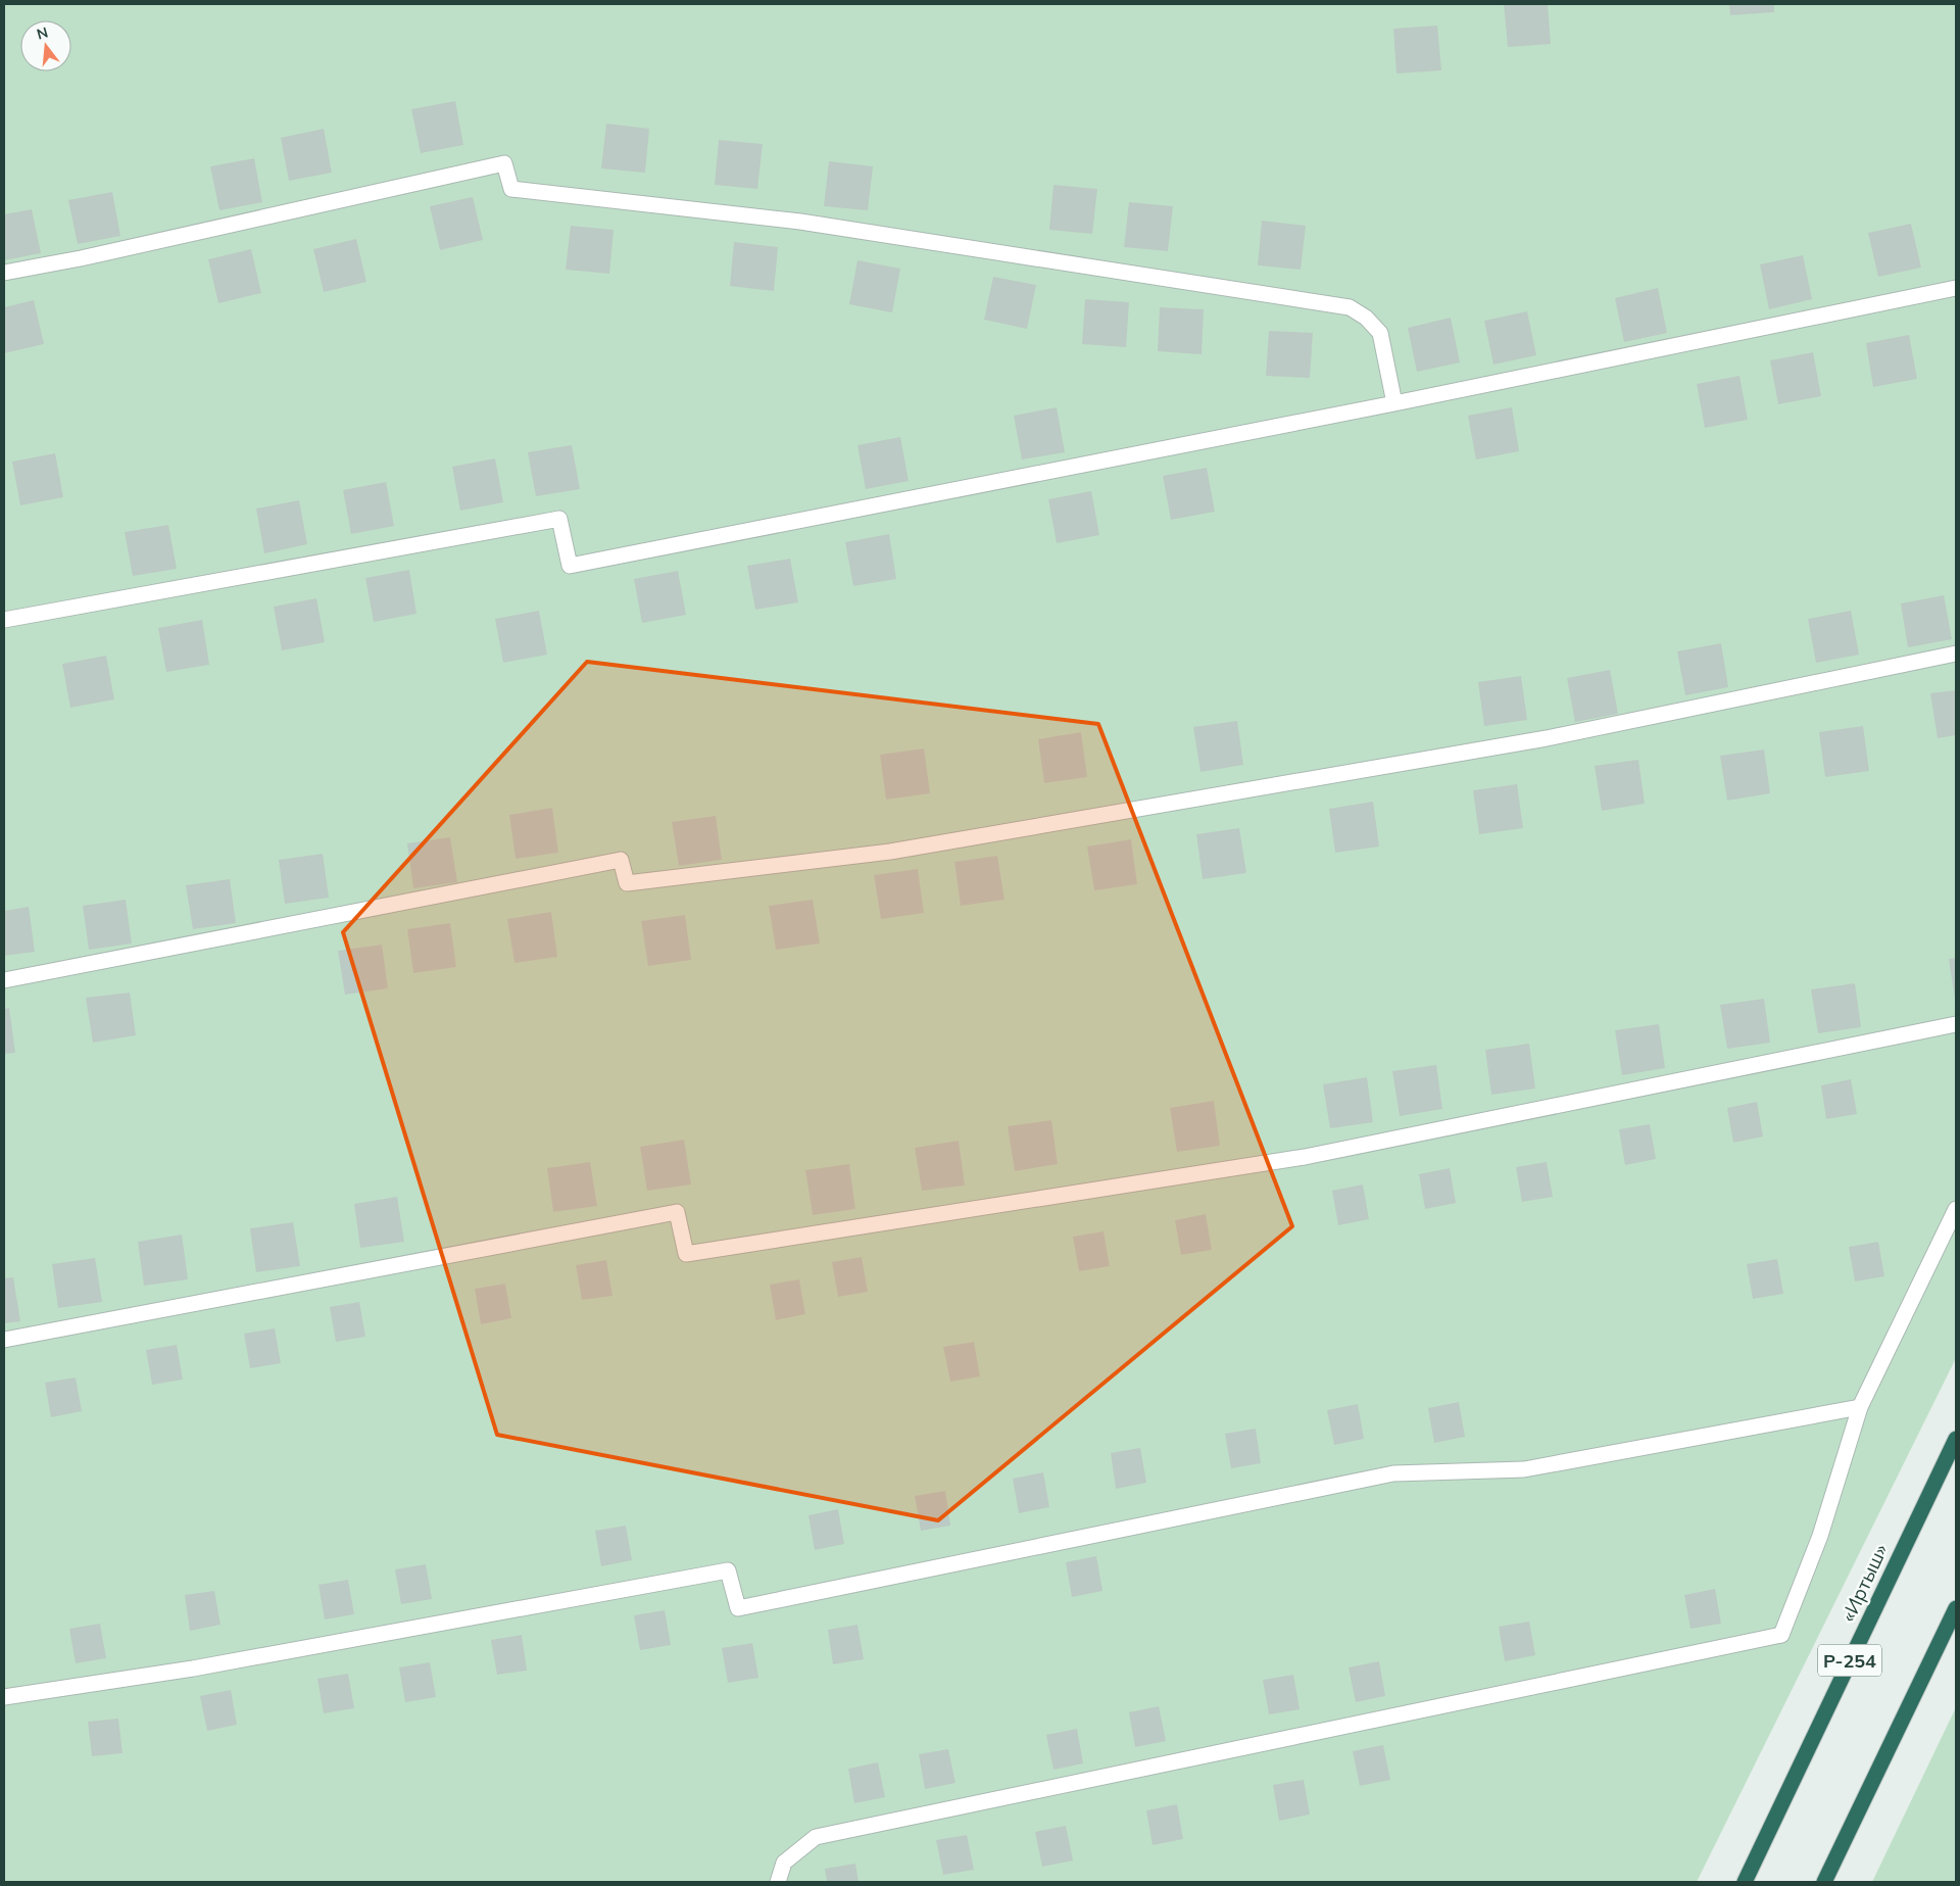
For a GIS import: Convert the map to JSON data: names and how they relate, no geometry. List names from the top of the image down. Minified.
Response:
{"streets":{"highway":["«Иртыш»","Р-254"]},"north":"top"}
